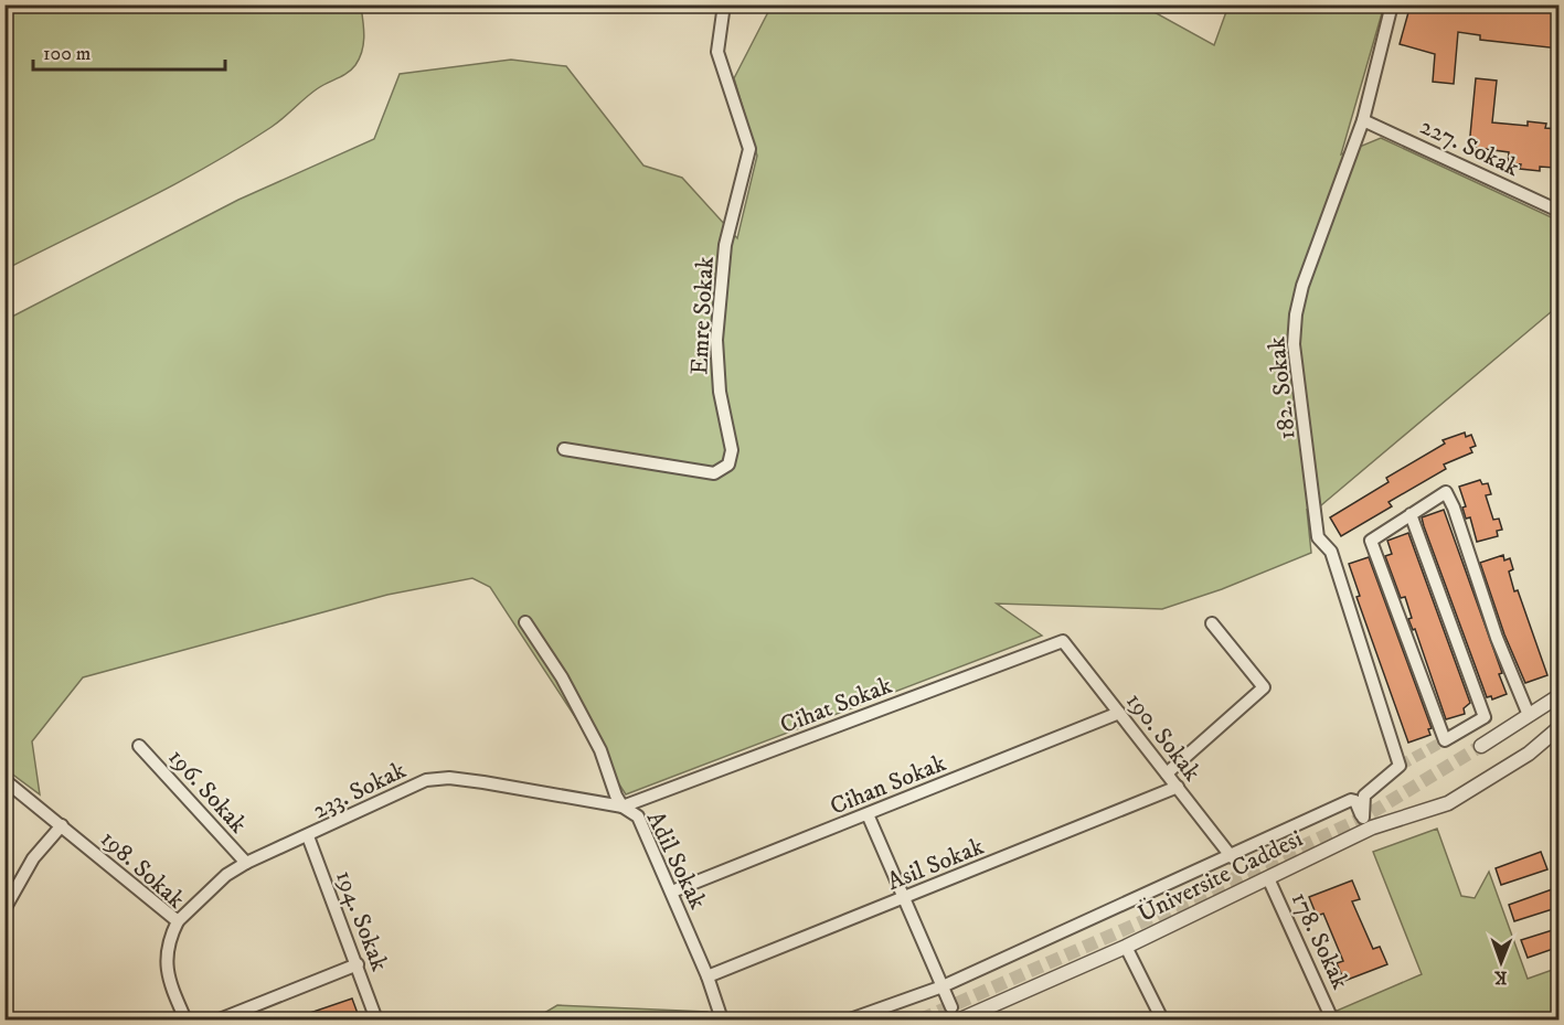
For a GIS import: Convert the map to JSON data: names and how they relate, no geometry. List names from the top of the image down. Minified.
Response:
{"streets":{"street":["227. Sokak","Emre Sokak","182. Sokak","Cihat Sokak","190. Sokak","Cihan Sokak","233. Sokak","196. Sokak","Adil Sokak","Asil Sokak","198. Sokak","Üniversite Caddesi","194. Sokak","178. Sokak"]},"crossings":[["227. Sokak","182. Sokak"],["182. Sokak","190. Sokak"],["Cihat Sokak","190. Sokak"],["Cihat Sokak","233. Sokak"],["Cihat Sokak","Adil Sokak"],["190. Sokak","Cihan Sokak"],["190. Sokak","Asil Sokak"],["Cihan Sokak","Adil Sokak"],["233. Sokak","196. Sokak"],["233. Sokak","Adil Sokak"],["233. Sokak","198. Sokak"],["233. Sokak","194. Sokak"],["Adil Sokak","Asil Sokak"],["Üniversite Caddesi","178. Sokak"]],"scale_bar":"100 m","north":"bottom"}
